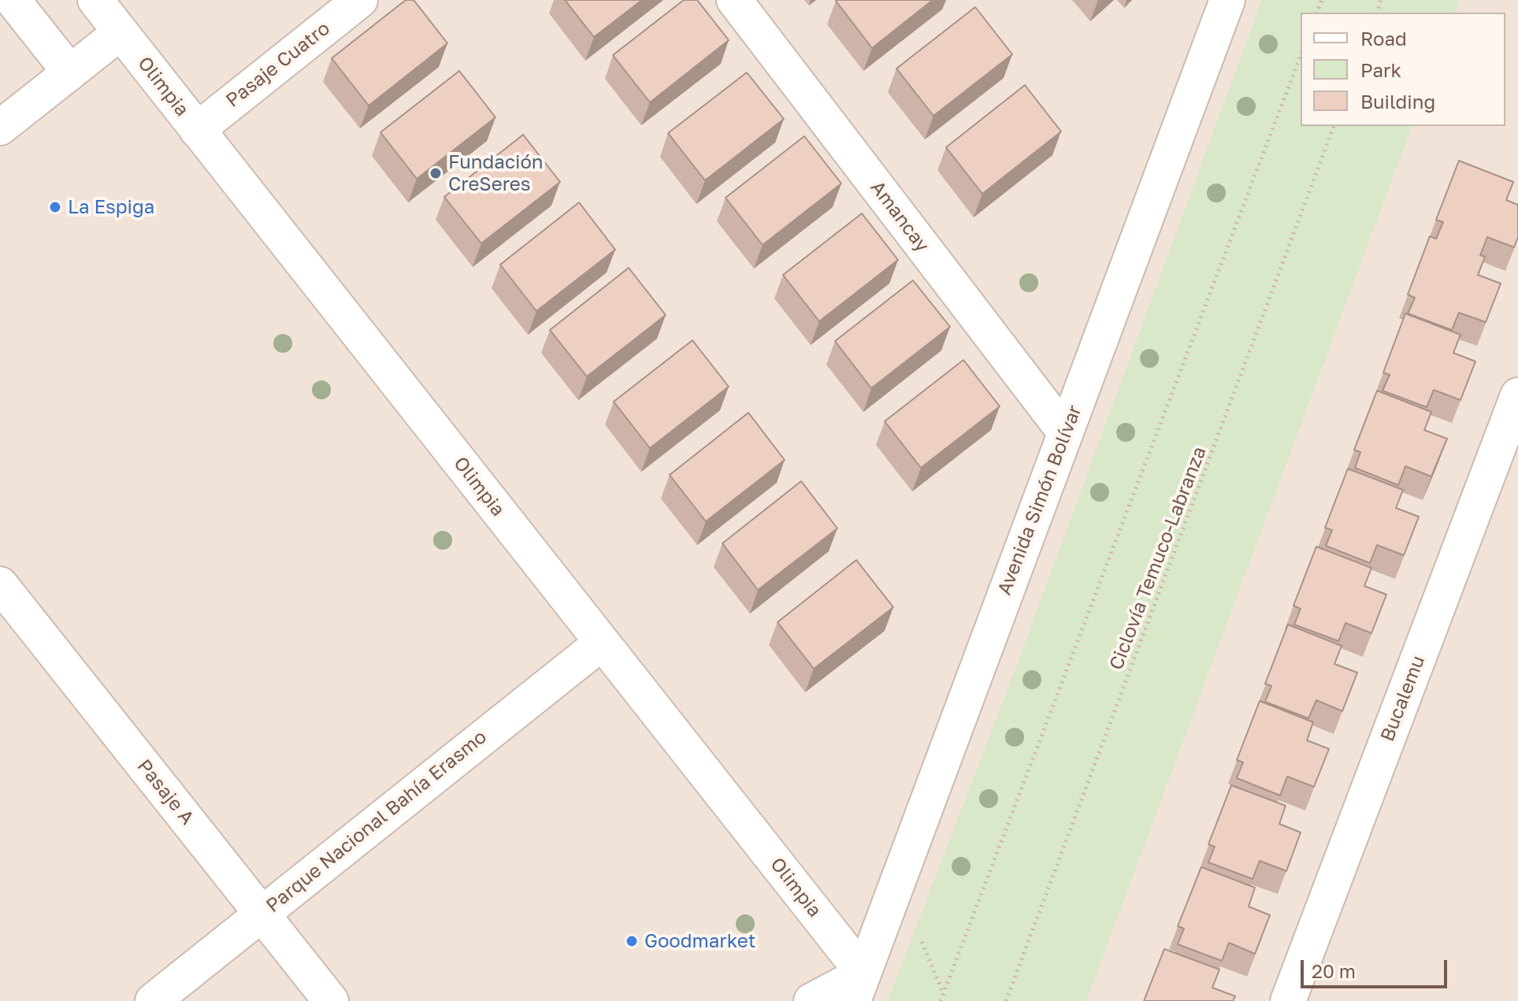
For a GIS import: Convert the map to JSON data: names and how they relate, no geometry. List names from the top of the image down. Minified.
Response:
{"streets":{"street":["Pasaje Cuatro","Olimpia","Amancay","Avenida Simón Bolívar","Bucalemu","Pasaje A","Parque Nacional Bahía Erasmo"],"path":["Ciclovía Temuco-Labranza"]},"crossings":[["Pasaje Cuatro","Olimpia"],["Olimpia","Avenida Simón Bolívar"],["Olimpia","Parque Nacional Bahía Erasmo"],["Amancay","Avenida Simón Bolívar"],["Pasaje A","Parque Nacional Bahía Erasmo"]],"places":["Fundación CreSeres","La Espiga","Goodmarket"],"legend":["Road","Park","Building"],"scale_bar":"20 m"}
